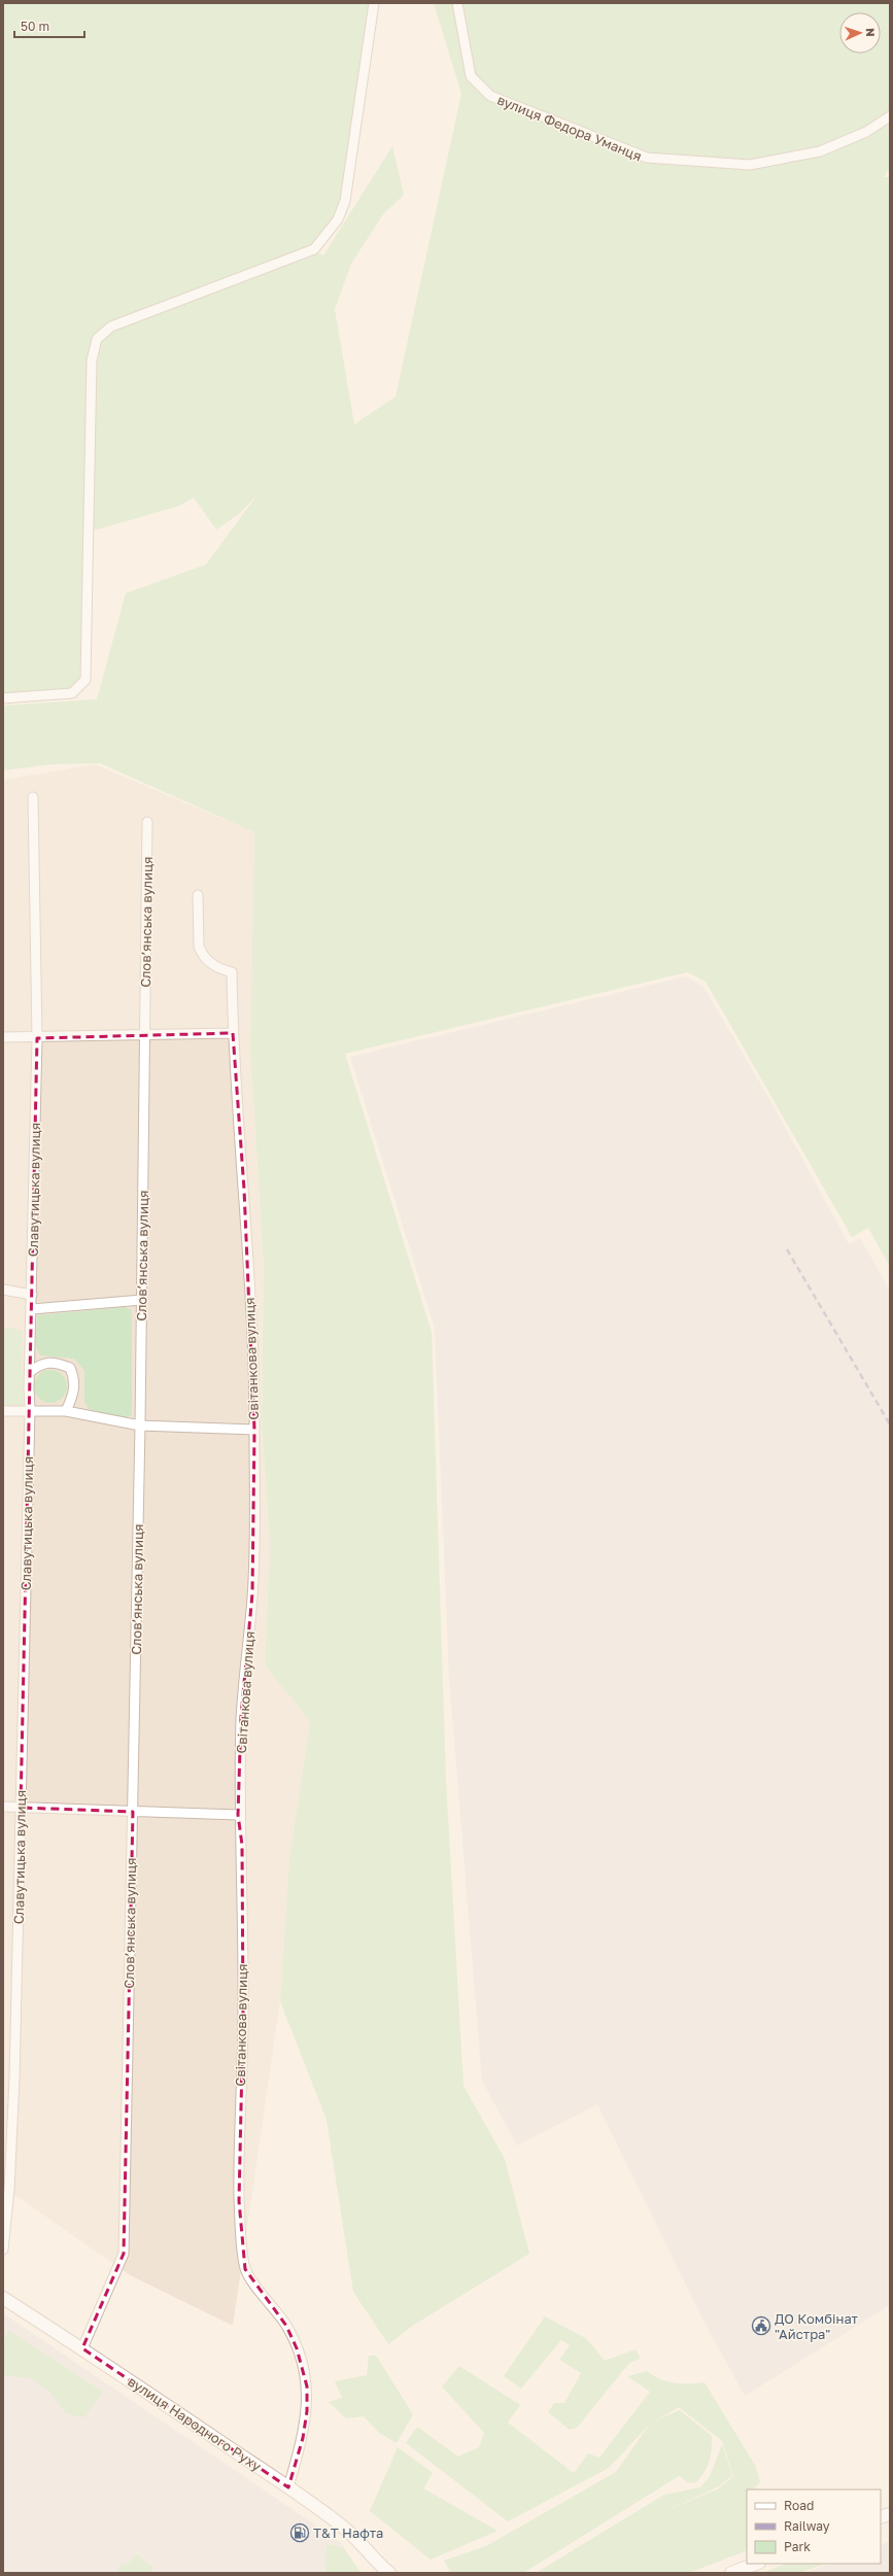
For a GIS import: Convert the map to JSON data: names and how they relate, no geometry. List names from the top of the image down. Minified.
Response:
{"streets":{"main road":["вулиця Народного Руху"],"street":["вулиця Федора Уманця","Словʼянська вулиця","Славутицька вулиця","Світанкова вулиця"]},"crossings":[["Словʼянська вулиця","вулиця Народного Руху"],["Світанкова вулиця","вулиця Народного Руху"]],"places":{"public building":["ДО Комбінат \"Айстра\""],"fuel station":["Т&Т Нафта"]},"legend":["Road","Railway","Park"],"scale_bar":"50 m","north":"right"}
